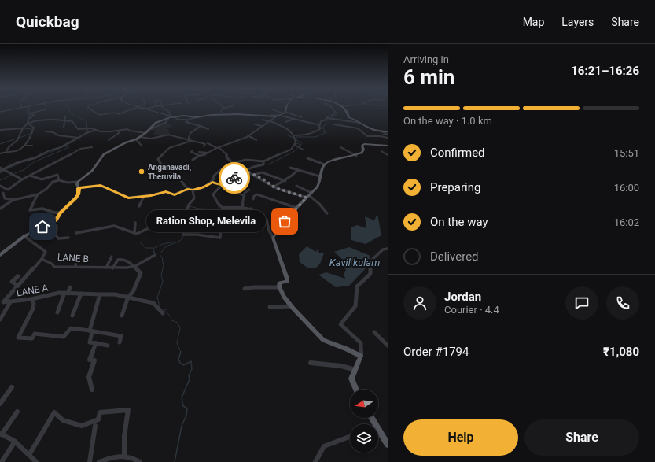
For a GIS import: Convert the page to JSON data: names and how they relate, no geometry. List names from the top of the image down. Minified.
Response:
{"streets":{"street":["LANE B","LANE A"]},"crossings":[["LANE B","LANE A"]],"water":["Kavil kulam"],"places":["Anganavadi, Theruvila","Ration Shop, Melevila"],"north":"left","page":{"header":"Quickbag","nav":["Map","Layers","Share"],"heading":["6 min","Arriving in","16:21–16:26"],"panel":["Jordan","Courier · 4.4","Order #1794","₹1,080"],"bar":"On the way · 1.0 km","list":[["Confirmed","15:51"],["Preparing","16:00"],["On the way","16:02"],"Delivered"],"bubble":"Ration Shop, Melevila","buttons":["Help","Share"]}}
